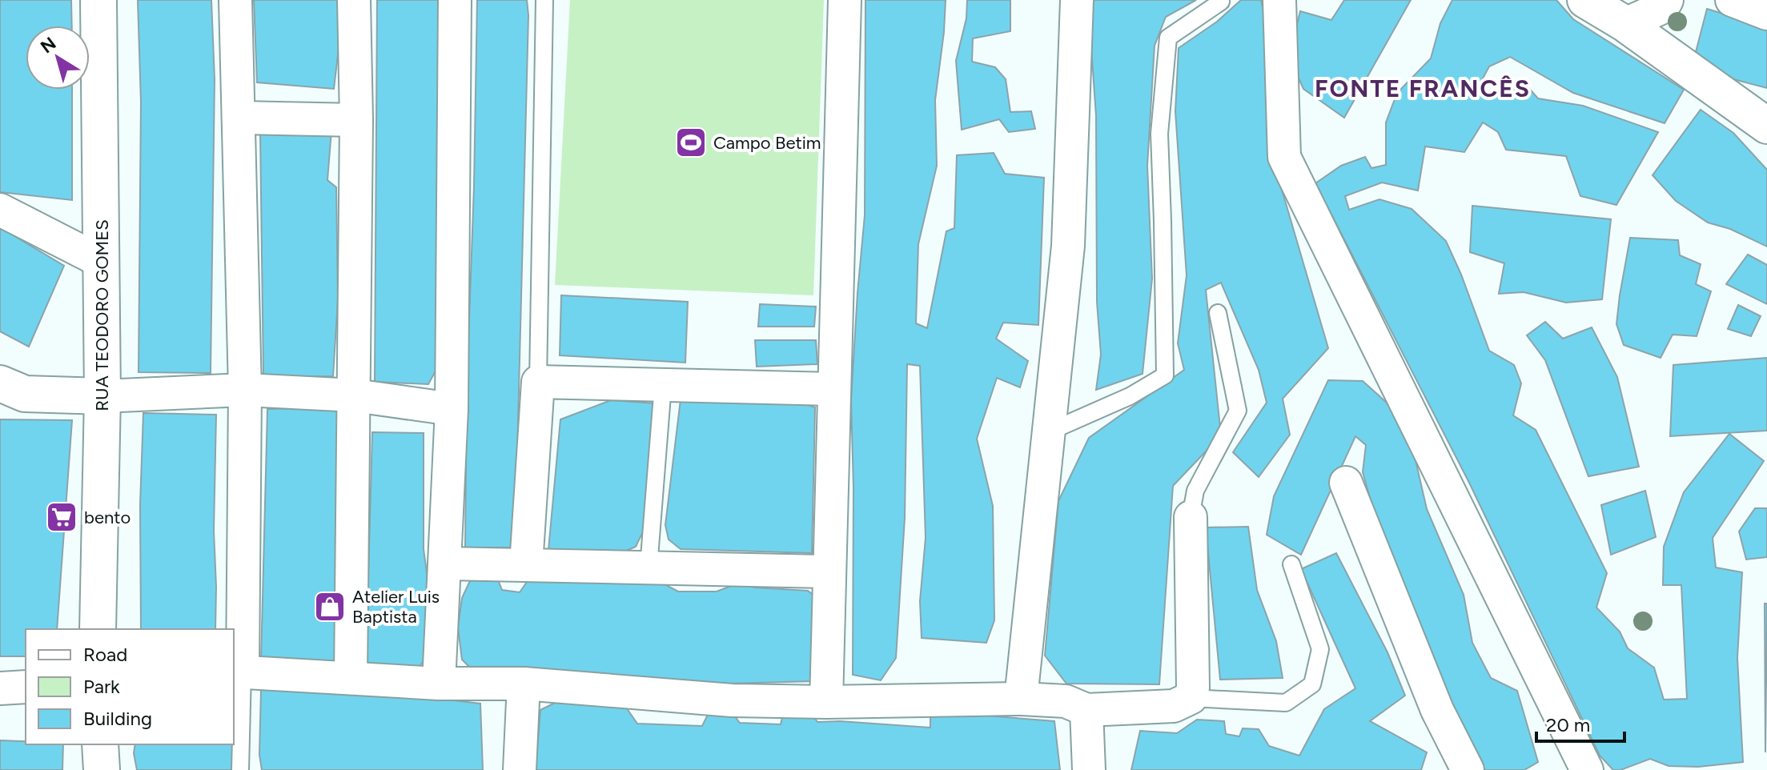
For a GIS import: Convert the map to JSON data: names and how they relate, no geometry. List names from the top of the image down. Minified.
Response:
{"streets":{"main road":["RUA TEODORO GOMES"]},"districts":["FONTE FRANCÊS"],"places":{"sports":["Campo Betim"],"supermarket":["bento"],"shop":["Atelier Luis Baptista"]},"legend":["Road","Park","Building"],"scale_bar":"20 m","north":"top left"}
